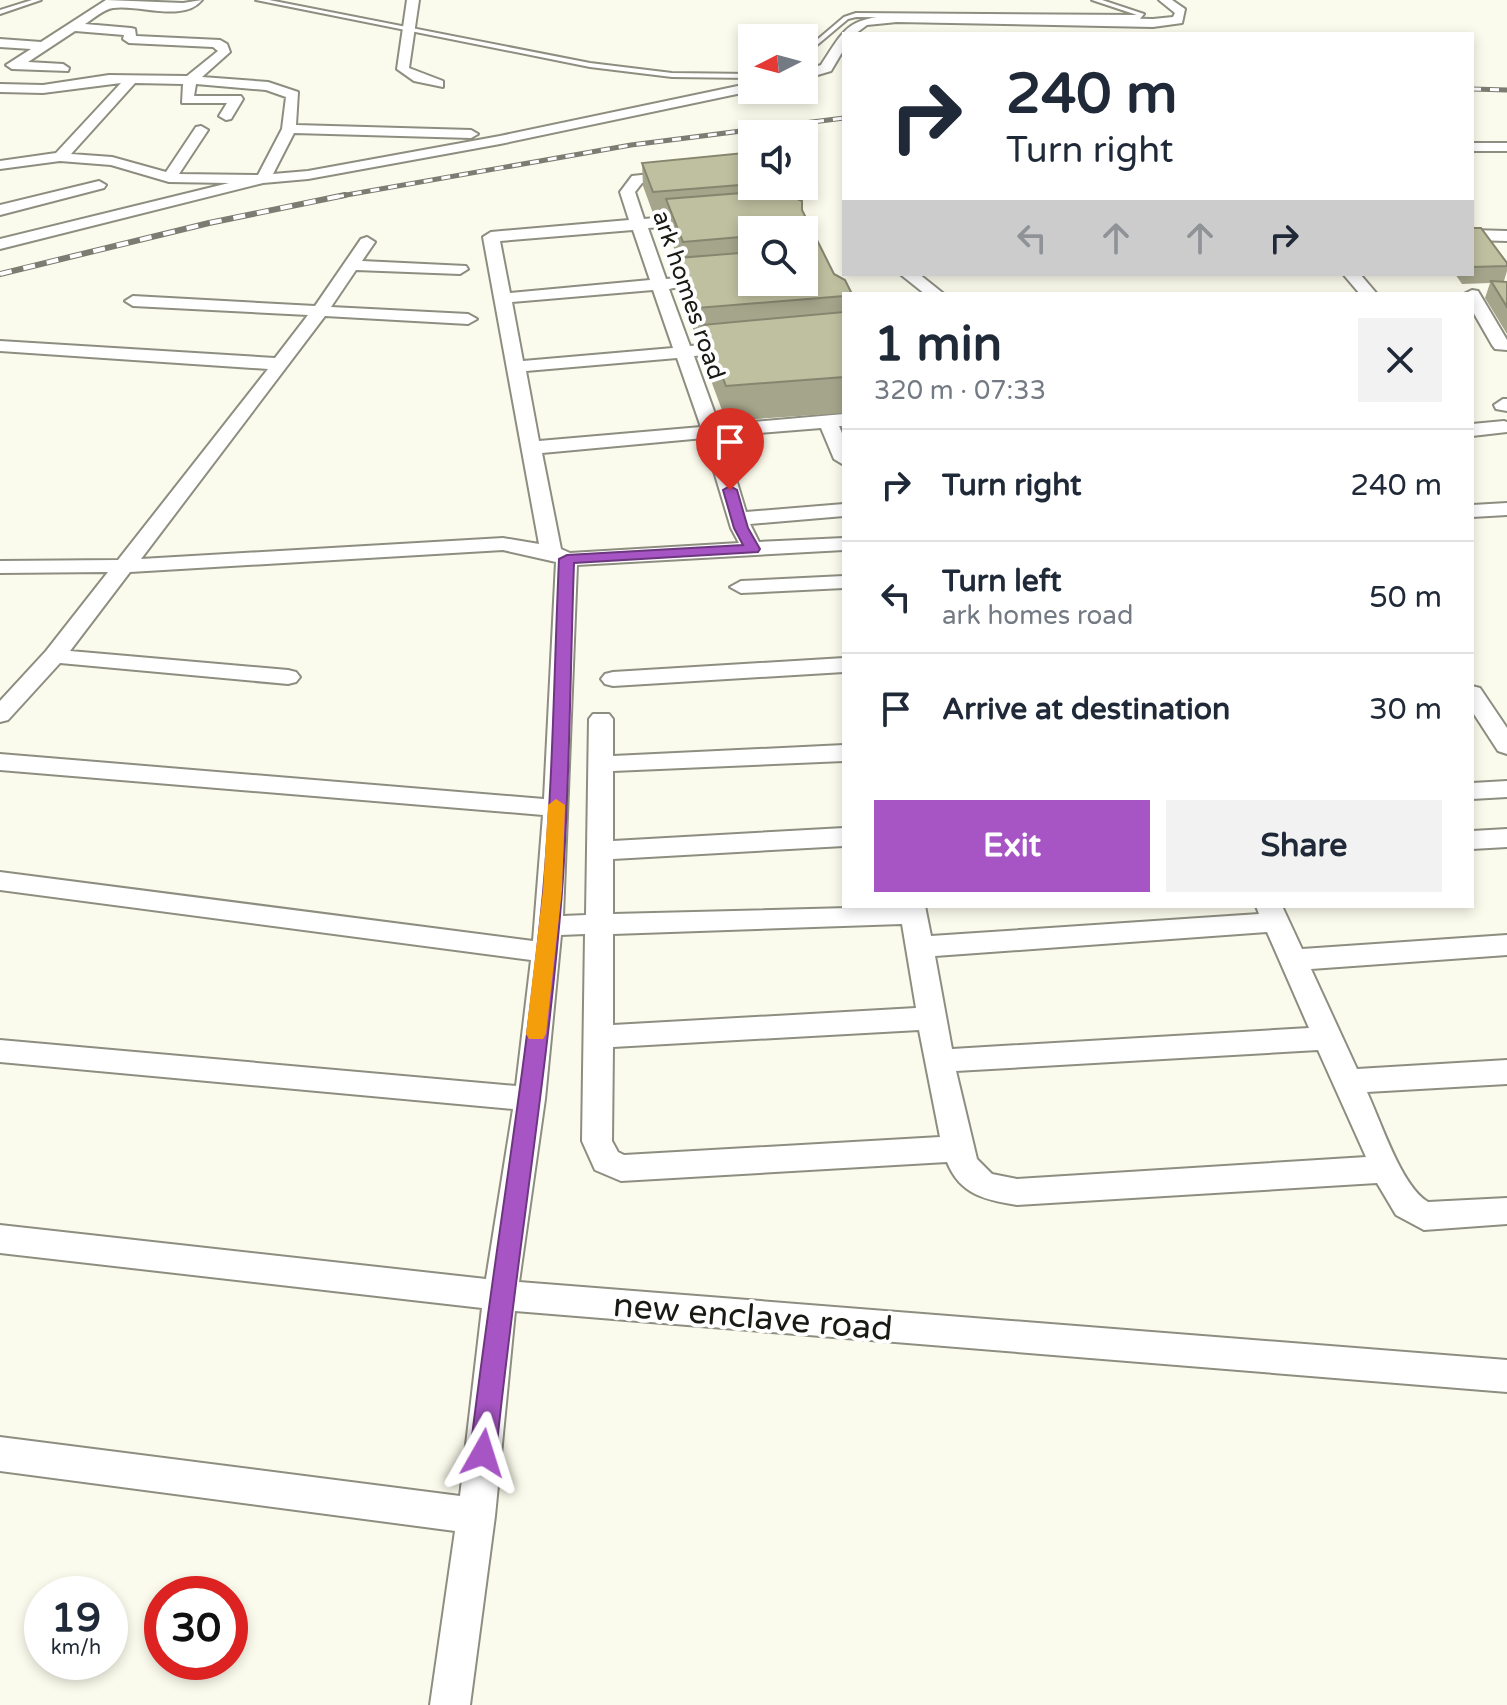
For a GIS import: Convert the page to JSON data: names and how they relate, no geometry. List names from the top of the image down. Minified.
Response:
{"streets":{"street":["ark homes road","new enclave road"]},"north":"left","page":{"turn":["240 m","Turn right"],"heading":["1 min","320 m · 07:33"],"list":[{"name":"Turn right","value":"240 m"},{"name":"Turn left","note":"ark homes road","value":"50 m"},{"name":"Arrive at destination","value":"30 m"}],"buttons":["Exit","Share"],"speed":"19 km/h","limit":"30"}}
